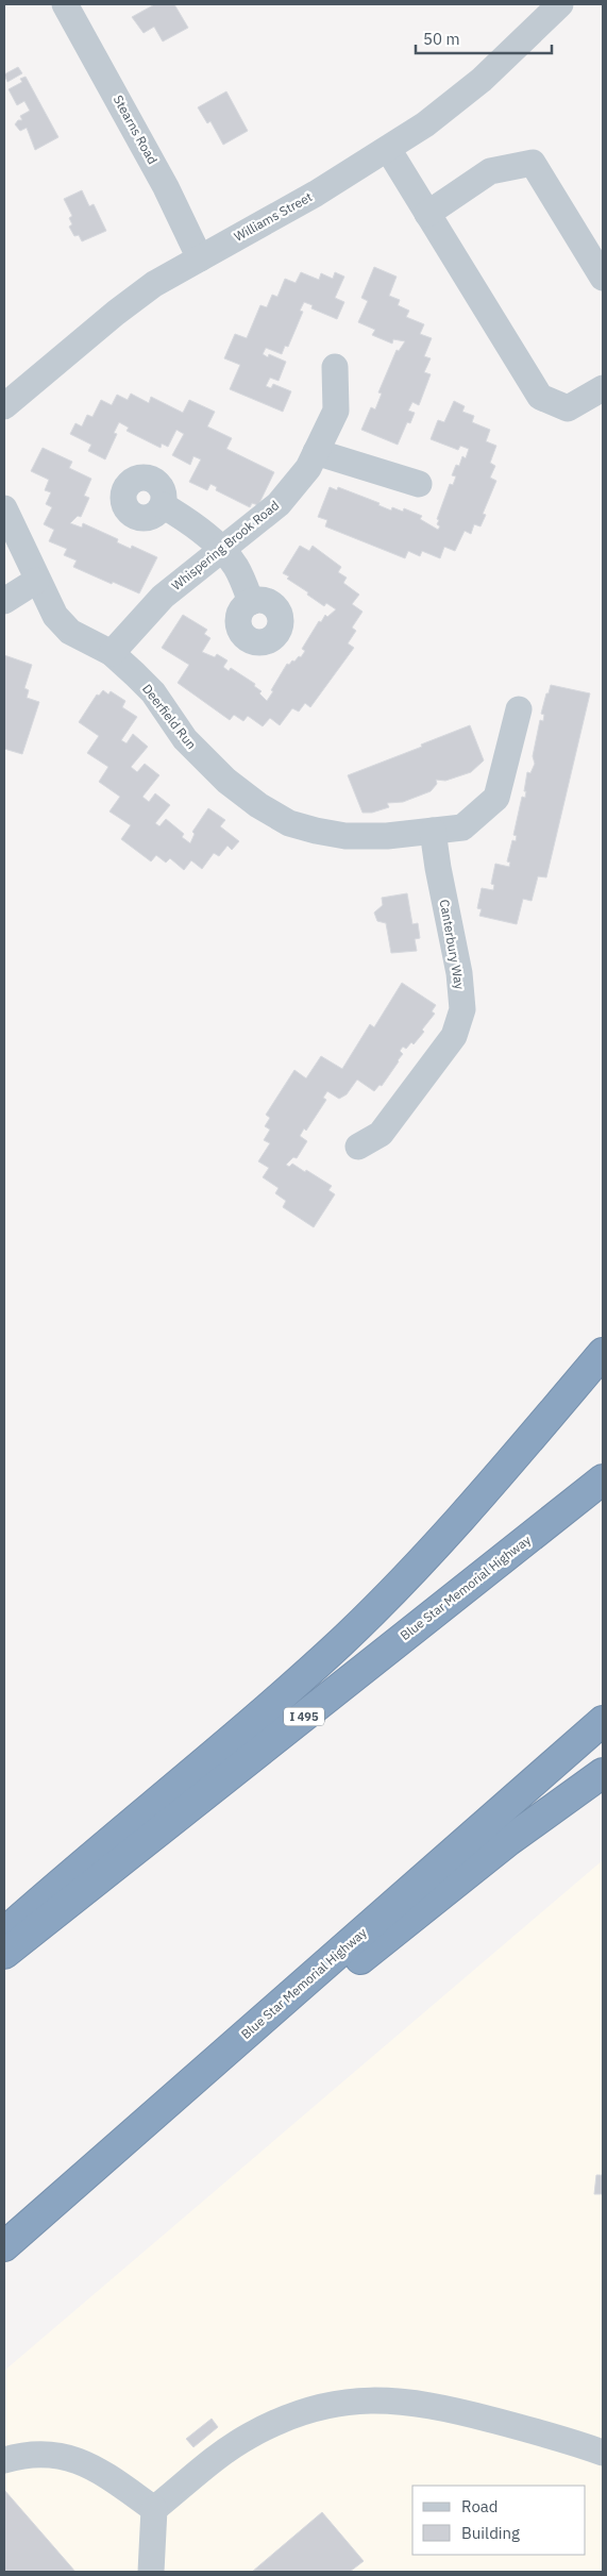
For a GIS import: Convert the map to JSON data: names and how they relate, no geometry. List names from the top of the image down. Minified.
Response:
{"streets":{"highway":["Blue Star Memorial Highway","I 495"],"street":["Stearns Road","Williams Street","Whispering Brook Road","Deerfield Run","Canterbury Way"]},"crossings":[["Stearns Road","Williams Street"],["Whispering Brook Road","Deerfield Run"],["Deerfield Run","Canterbury Way"]],"legend":["Road","Building"],"scale_bar":"50 m"}
